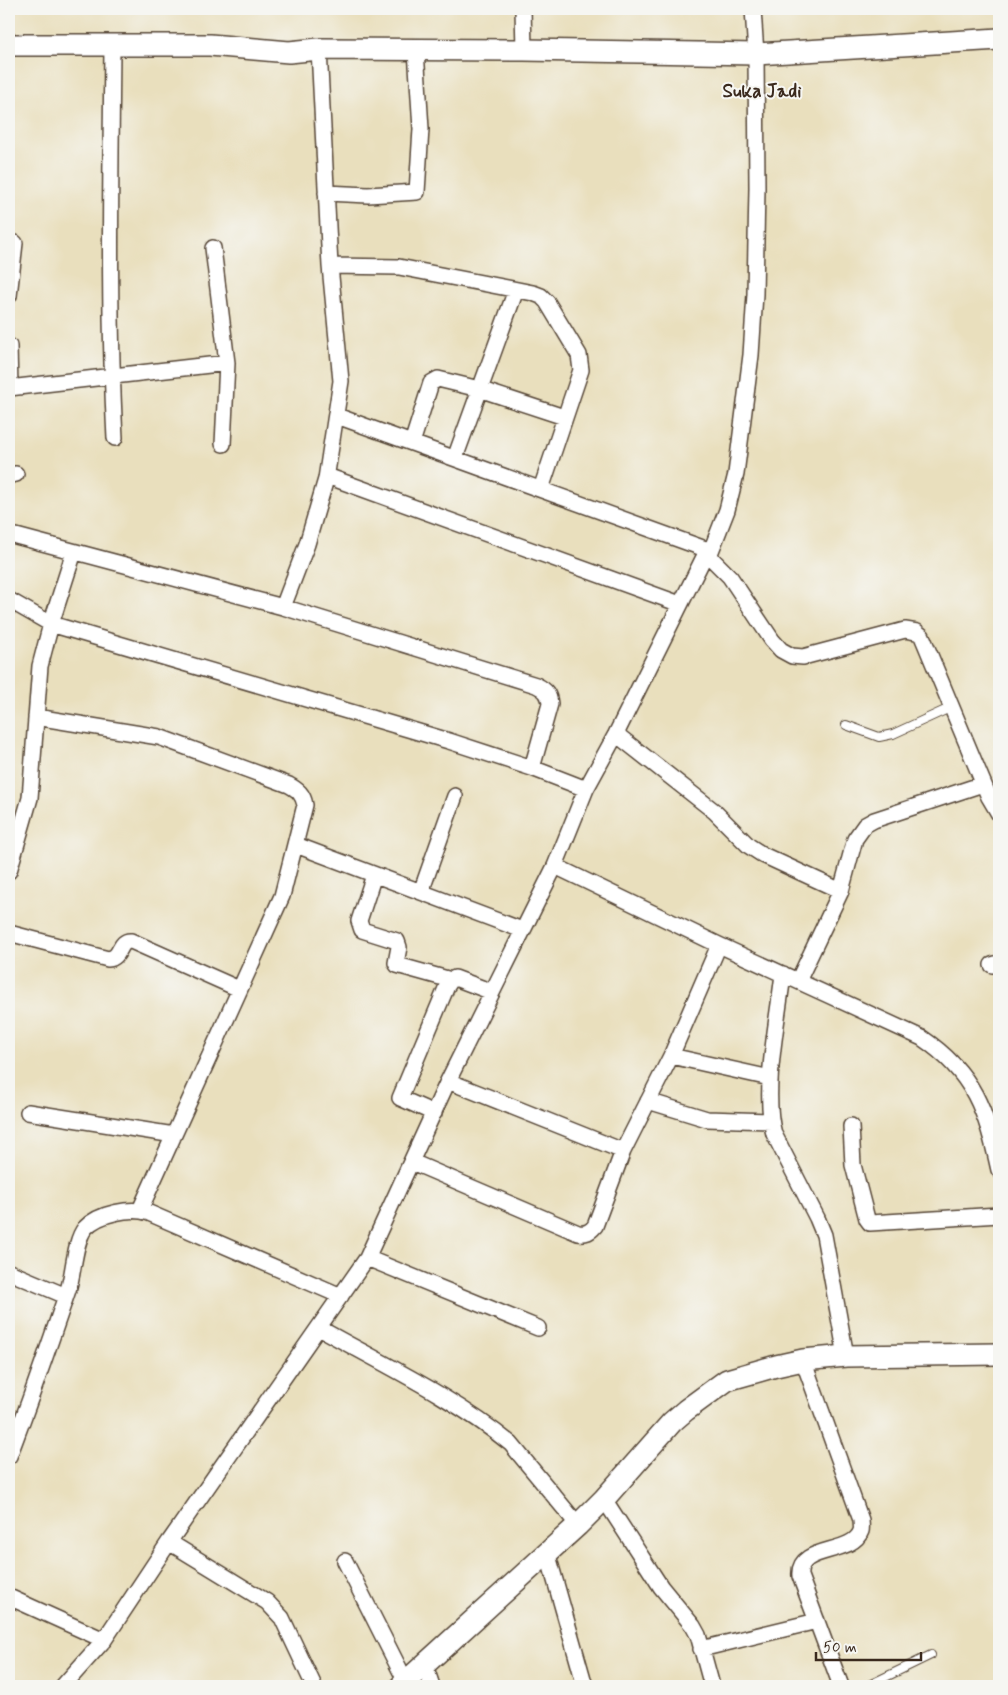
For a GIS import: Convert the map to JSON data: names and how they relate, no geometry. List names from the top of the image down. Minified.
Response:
{"districts":["Suka Jadi"],"scale_bar":"50 m"}
